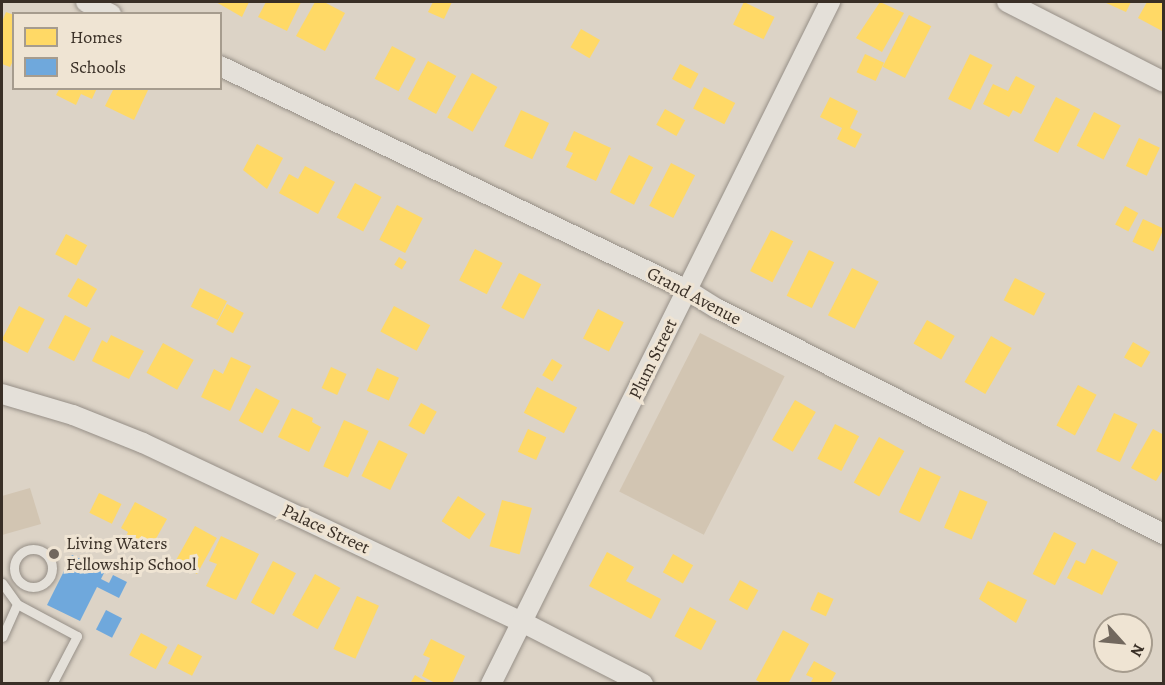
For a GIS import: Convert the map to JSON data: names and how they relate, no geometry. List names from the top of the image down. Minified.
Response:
{"streets":{"street":["Grand Avenue","Plum Street","Palace Street"]},"crossings":[["Grand Avenue","Plum Street"],["Plum Street","Palace Street"]],"places":["Living Waters Fellowship School"],"legend":["Homes","Schools"],"north":"bottom right"}
